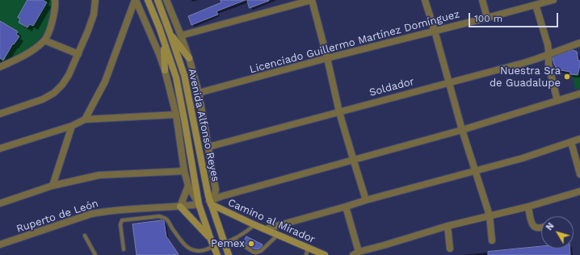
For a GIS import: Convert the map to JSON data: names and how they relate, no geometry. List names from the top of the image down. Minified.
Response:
{"streets":{"main road":["Avenida Alfonso Reyes","Camino al Mirador"],"street":["Licenciado Guillermo Martínez Domínguez","Soldador","Ruperto de León"]},"crossings":[["Avenida Alfonso Reyes","Ruperto de León"],["Avenida Alfonso Reyes","Camino al Mirador"]],"places":["Nuestra Sra de Guadalupe","Pemex"],"scale_bar":"100 m","north":"top left"}
